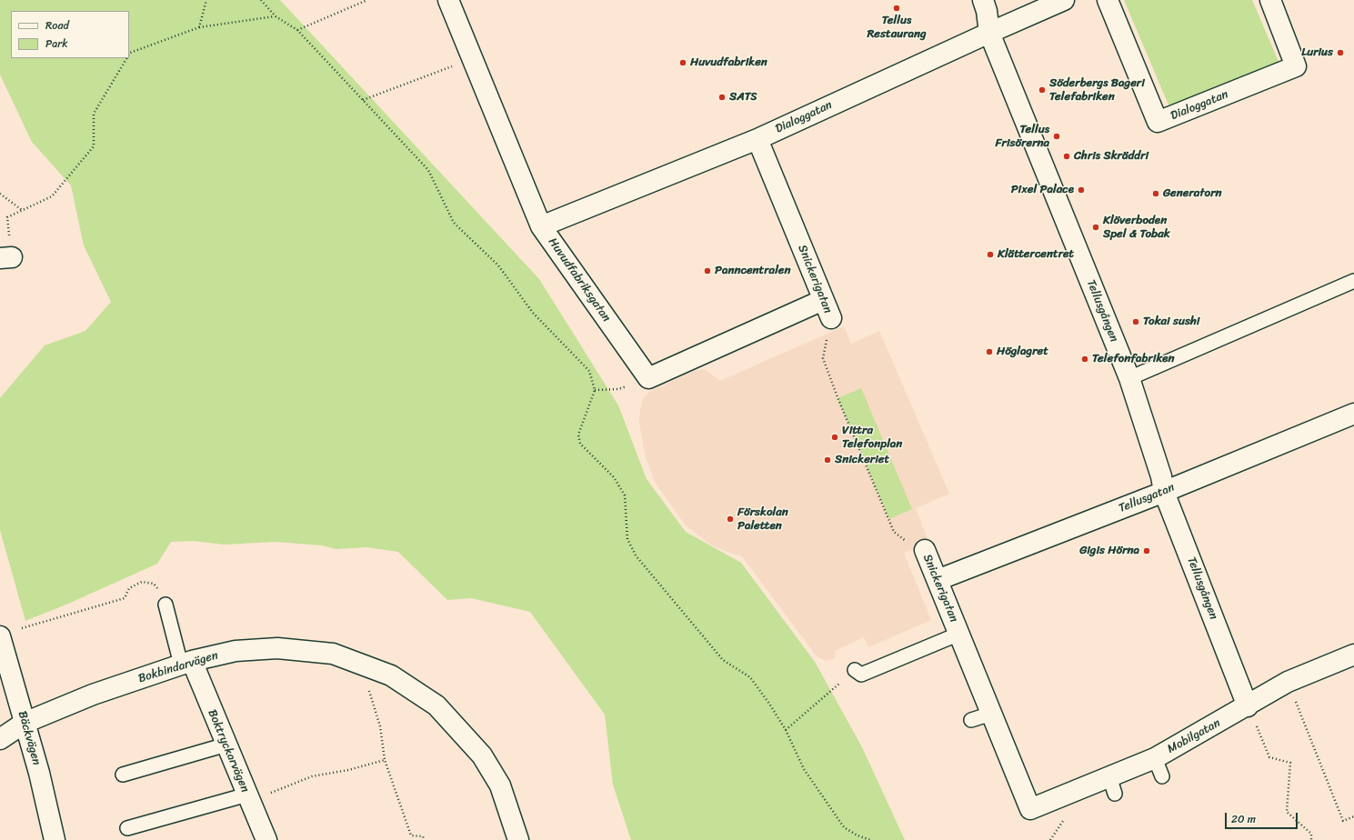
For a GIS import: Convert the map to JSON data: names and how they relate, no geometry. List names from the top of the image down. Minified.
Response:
{"streets":{"street":["Dialoggatan","Snickerigatan","Huvudfabriksgatan","Tellusgången","Tellusgatan","Bokbindarvägen","Mobilgatan","Bäckvägen","Boktryckarvägen"]},"crossings":[["Dialoggatan","Snickerigatan"],["Dialoggatan","Huvudfabriksgatan"],["Dialoggatan","Tellusgången"],["Snickerigatan","Tellusgatan"],["Snickerigatan","Mobilgatan"],["Tellusgången","Tellusgatan"],["Tellusgången","Mobilgatan"],["Bokbindarvägen","Bäckvägen"],["Bokbindarvägen","Boktryckarvägen"]],"places":["Tellus Restaurang","Lurius","Huvudfabriken","Söderbergs Bageri Telefabriken","SATS","Tellus Frisörerna","Chris Skräddri","Pixel Palace","Generatorn","Klöverboden Spel & Tobak","Klättercentret","Panncentralen","Tokai sushi","Höglagret","Telefonfabriken","Vittra Telefonplan","Snickeriet","Förskolan Paletten","Gigis Hörna"],"legend":["Road","Park"],"scale_bar":"20 m"}
